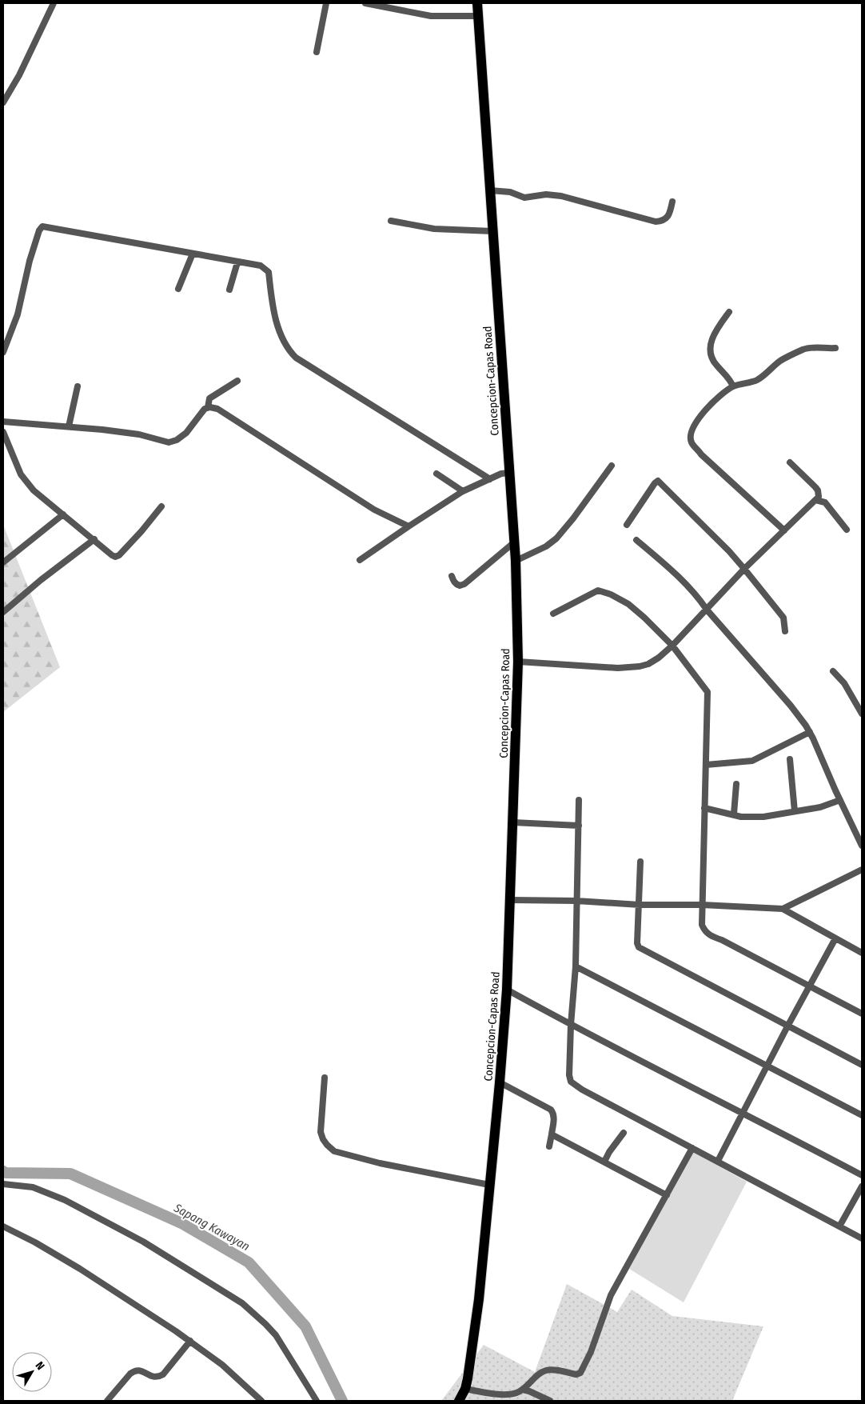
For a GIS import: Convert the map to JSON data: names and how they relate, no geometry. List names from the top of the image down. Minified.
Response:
{"streets":{"main road":["Concepcion-Capas Road"]},"water":["Sapang Kawayan"],"north":"top right"}
